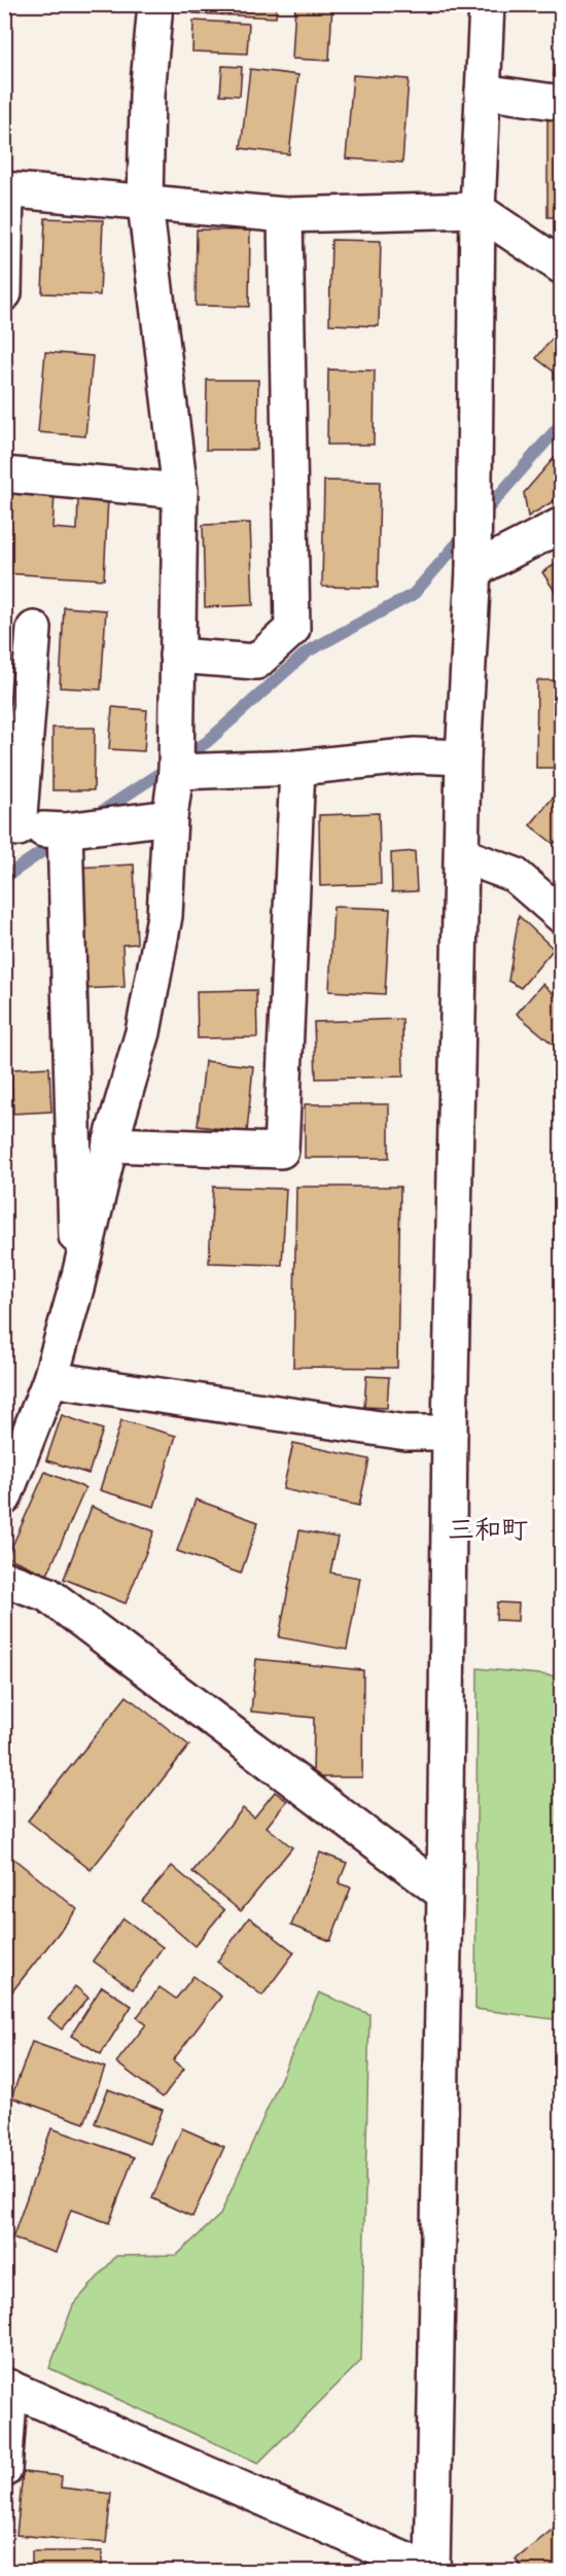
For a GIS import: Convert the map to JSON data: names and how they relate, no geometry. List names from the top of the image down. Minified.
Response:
{"districts":["三和町"]}
